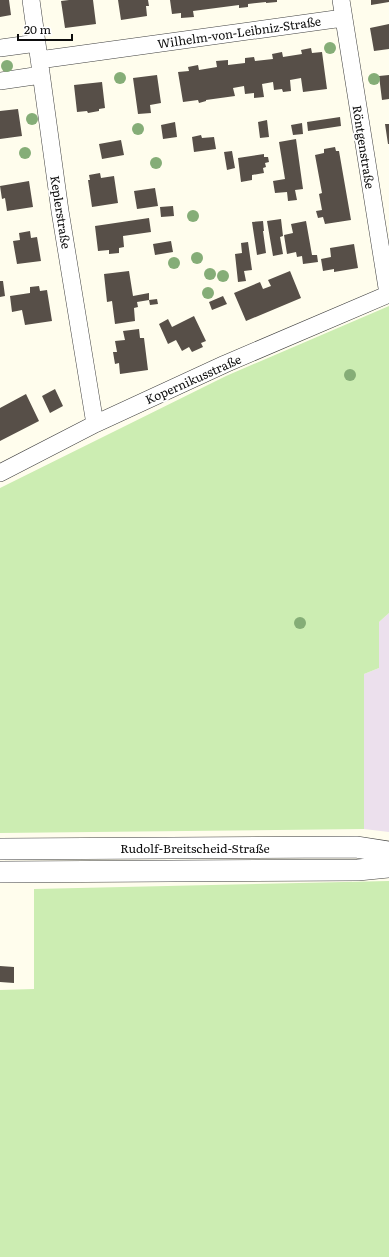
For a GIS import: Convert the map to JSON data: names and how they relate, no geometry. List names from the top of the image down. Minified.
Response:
{"streets":{"street":["Wilhelm-von-Leibniz-Straße","Röntgenstraße","Keplerstraße","Kopernikusstraße","Rudolf-Breitscheid-Straße"]},"crossings":[["Wilhelm-von-Leibniz-Straße","Röntgenstraße"],["Wilhelm-von-Leibniz-Straße","Keplerstraße"],["Röntgenstraße","Kopernikusstraße"],["Keplerstraße","Kopernikusstraße"]],"scale_bar":"20 m"}
